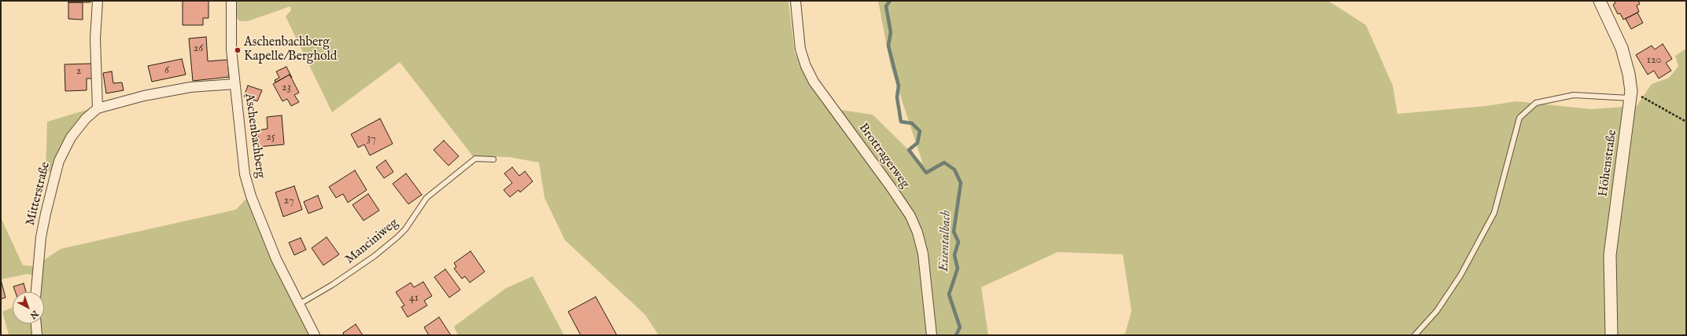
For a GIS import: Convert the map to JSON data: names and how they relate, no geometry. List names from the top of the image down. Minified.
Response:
{"streets":{"street":["Aschenbachberg","Brottragerweg","Höhenstraße","Mitterstraße"],"lane":["Manciniweg"]},"crossings":[["Aschenbachberg","Mitterstraße"],["Aschenbachberg","Manciniweg"]],"water":["Eisentalbach"],"places":["Aschenbachberg Kapelle/Berghold"],"house_numbers":["26","120","6","2","23","25","37","27","41"],"north":"bottom right"}
